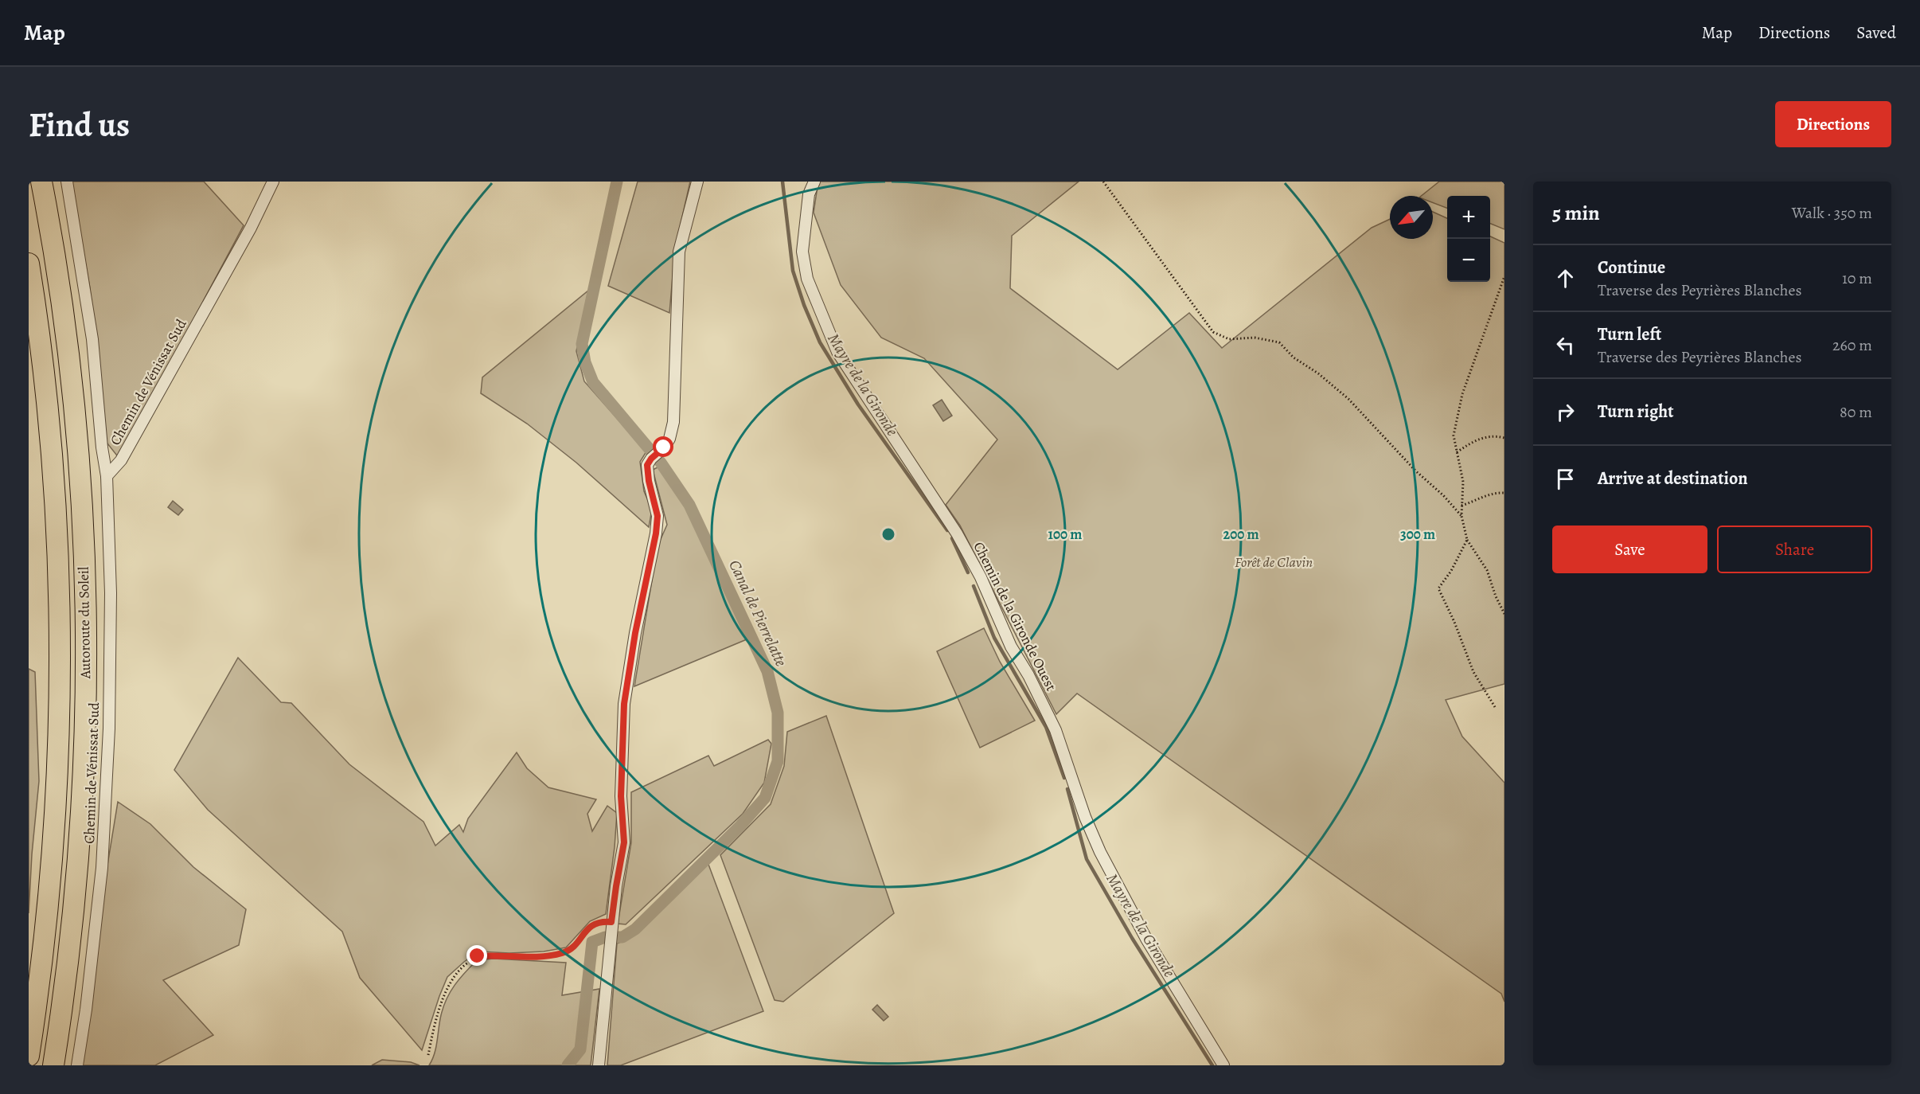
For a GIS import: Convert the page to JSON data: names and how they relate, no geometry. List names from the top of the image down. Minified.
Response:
{"streets":{"highway":["Autoroute du Soleil"],"street":["Chemin de Vénissat Sud","Chemin de la Gironde Ouest"]},"water":["Mayre de la Gironde","Canal de Pierrelatte"],"parks":["Forêt de Clavin"],"north":"bottom left","page":{"header":"Map","nav":["Map","Directions","Saved"],"buttons":["Directions",["Save","Share"]],"title":"Find us","heading":["5 min","Walk · 350 m"],"map_buttons":["+","−"],"list":[["Continue","Traverse des Peyrières Blanches","10 m"],["Turn left","Traverse des Peyrières Blanches","260 m"],["Turn right","80 m"],"Arrive at destination"]},"rings":["100 m","200 m","300 m"]}
